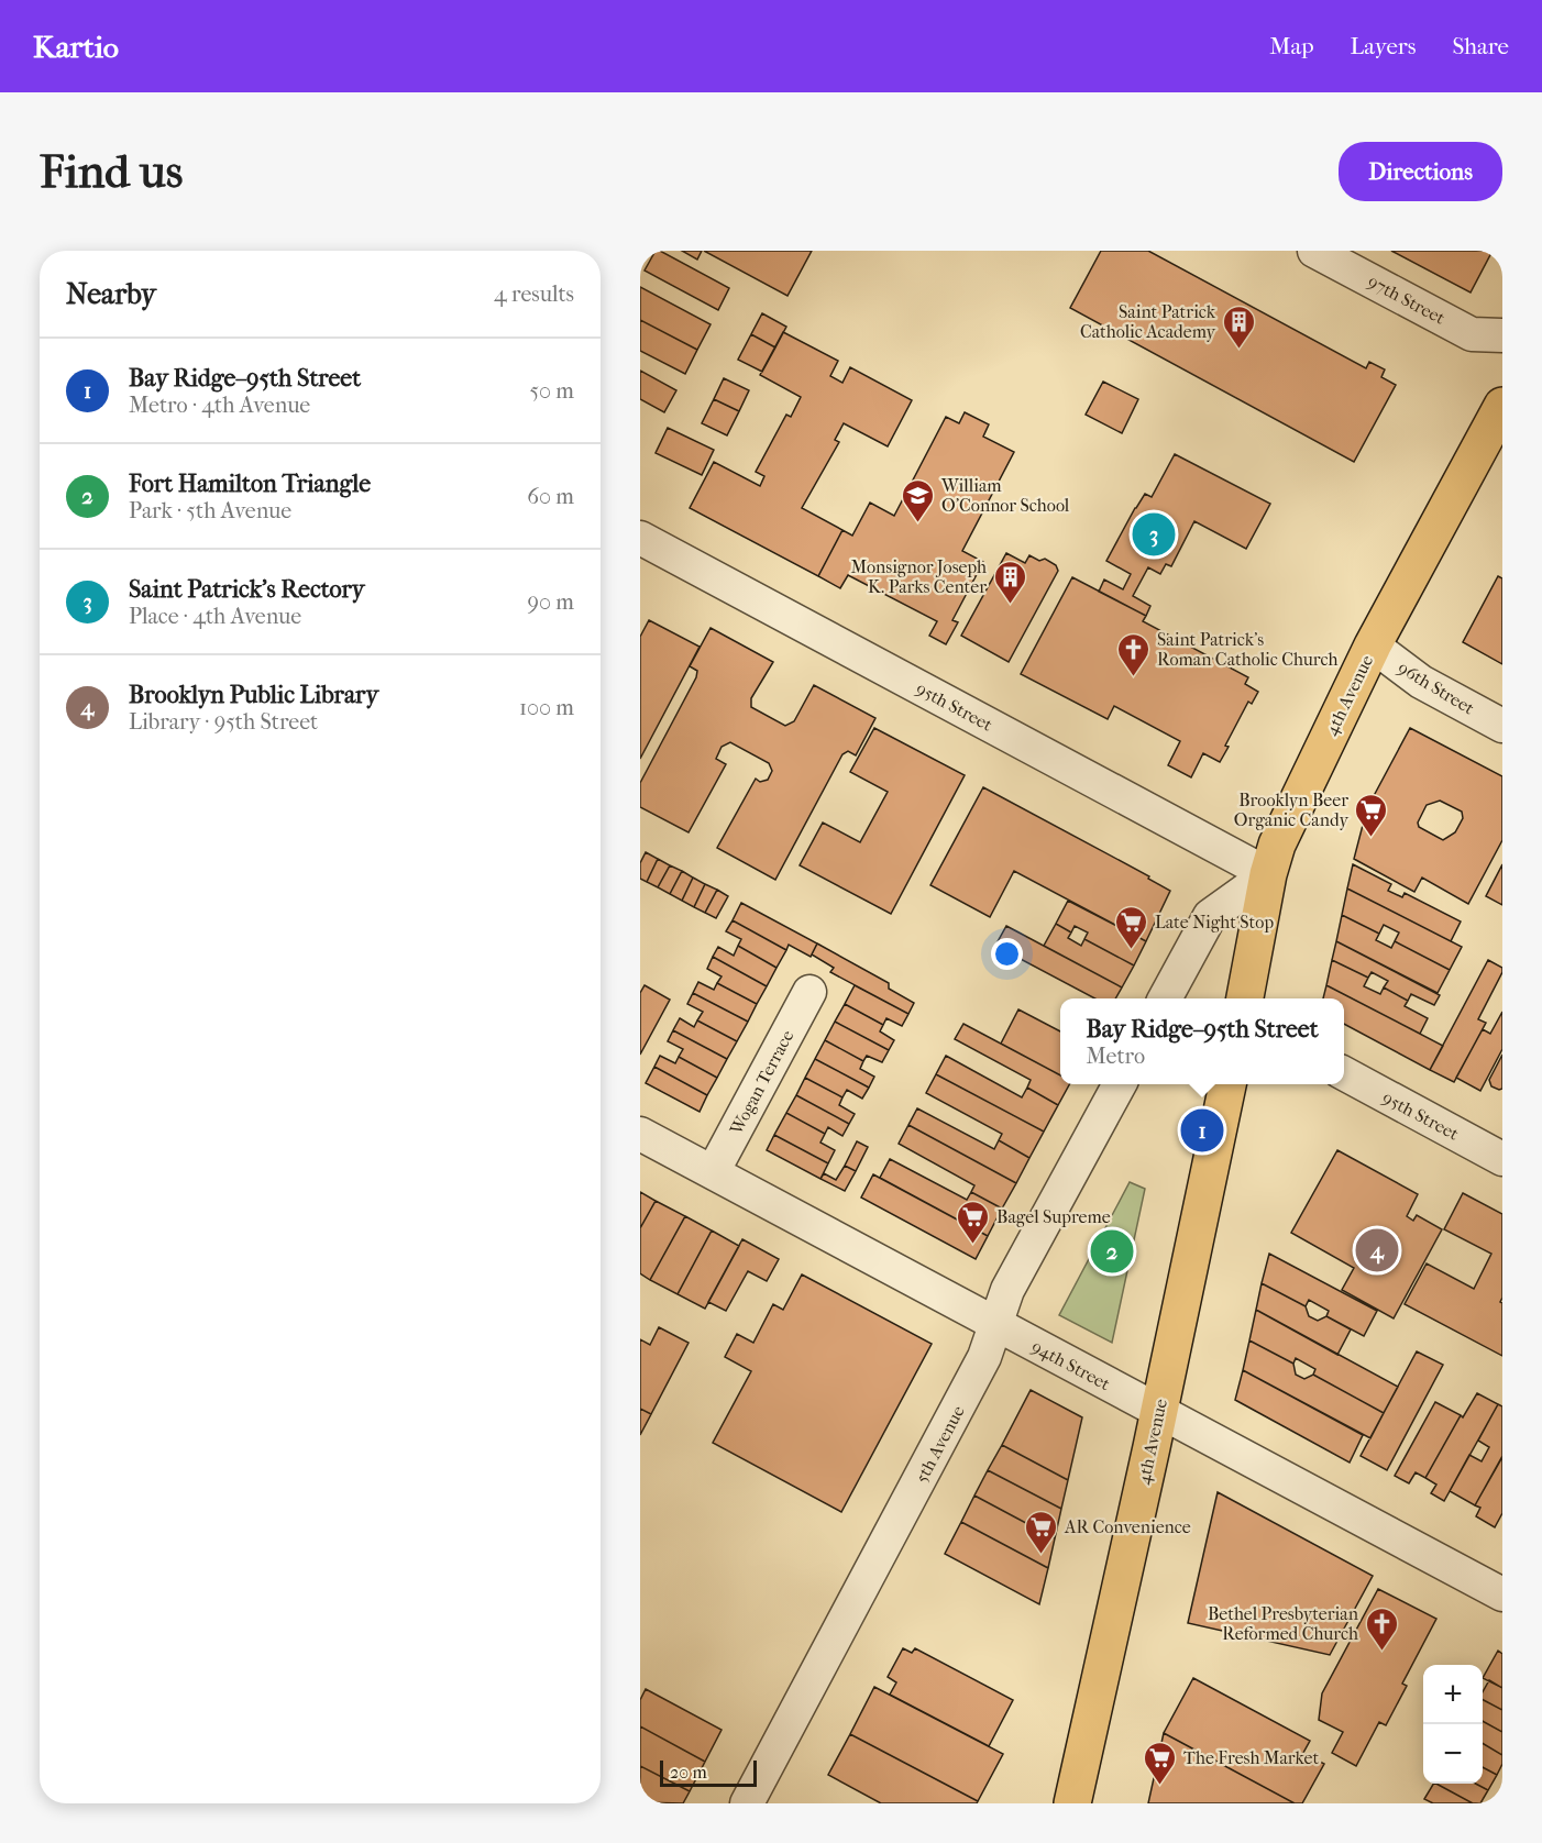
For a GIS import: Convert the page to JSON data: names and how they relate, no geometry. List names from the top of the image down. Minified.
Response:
{"streets":{"main road":["4th Avenue"],"street":["97th Street","96th Street","95th Street","Wogan Terrace","94th Street","5th Avenue"]},"crossings":[["96th Street","4th Avenue"],["4th Avenue","95th Street"],["4th Avenue","94th Street"],["Wogan Terrace","94th Street"],["94th Street","5th Avenue"]],"places":{"building":["Saint Patrick Catholic Academy","Monsignor Joseph K. Parks Center"],"school or university":["William O’Connor School"],"church":["Saint Patrick's Roman Catholic Church","Bethel Presbyterian Reformed Church"],"supermarket":["Brooklyn Beer Organic Candy","Late Night Stop","Bagel Supreme","AR Convenience","The Fresh Market"]},"scale_bar":"20 m","page":{"header":"Kartio","nav":["Map","Layers","Share"],"buttons":"Directions","title":"Find us","heading":["Nearby","4 results"],"list":[{"mark":"1","name":"Bay Ridge–95th Street","note":"Metro · 4th Avenue","value":"50 m"},{"mark":"2","name":"Fort Hamilton Triangle","note":"Park · 5th Avenue","value":"60 m"},{"mark":"3","name":"Saint Patrick's Rectory","note":"Place · 4th Avenue","value":"90 m"},{"mark":"4","name":"Brooklyn Public Library","note":"Library · 95th Street","value":"100 m"}],"pins":["3","1","4","2"],"popup":["Bay Ridge–95th Street","Metro"],"map_buttons":["+","−"],"scale":"20 m"}}
